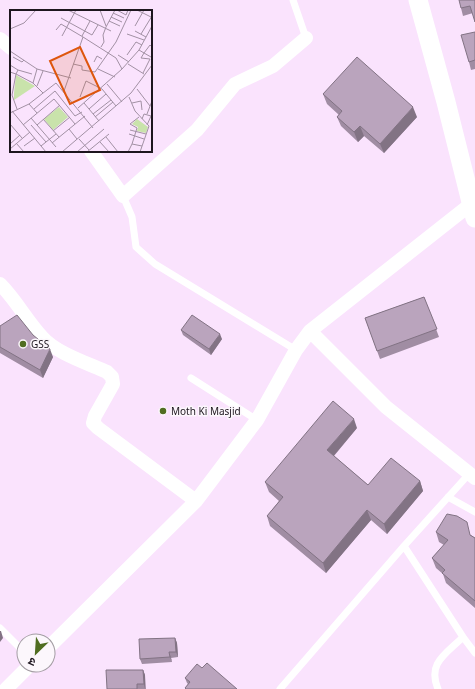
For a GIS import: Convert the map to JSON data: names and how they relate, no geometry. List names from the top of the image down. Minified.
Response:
{"places":["GSS","Moth Ki Masjid"],"north":"bottom left"}
